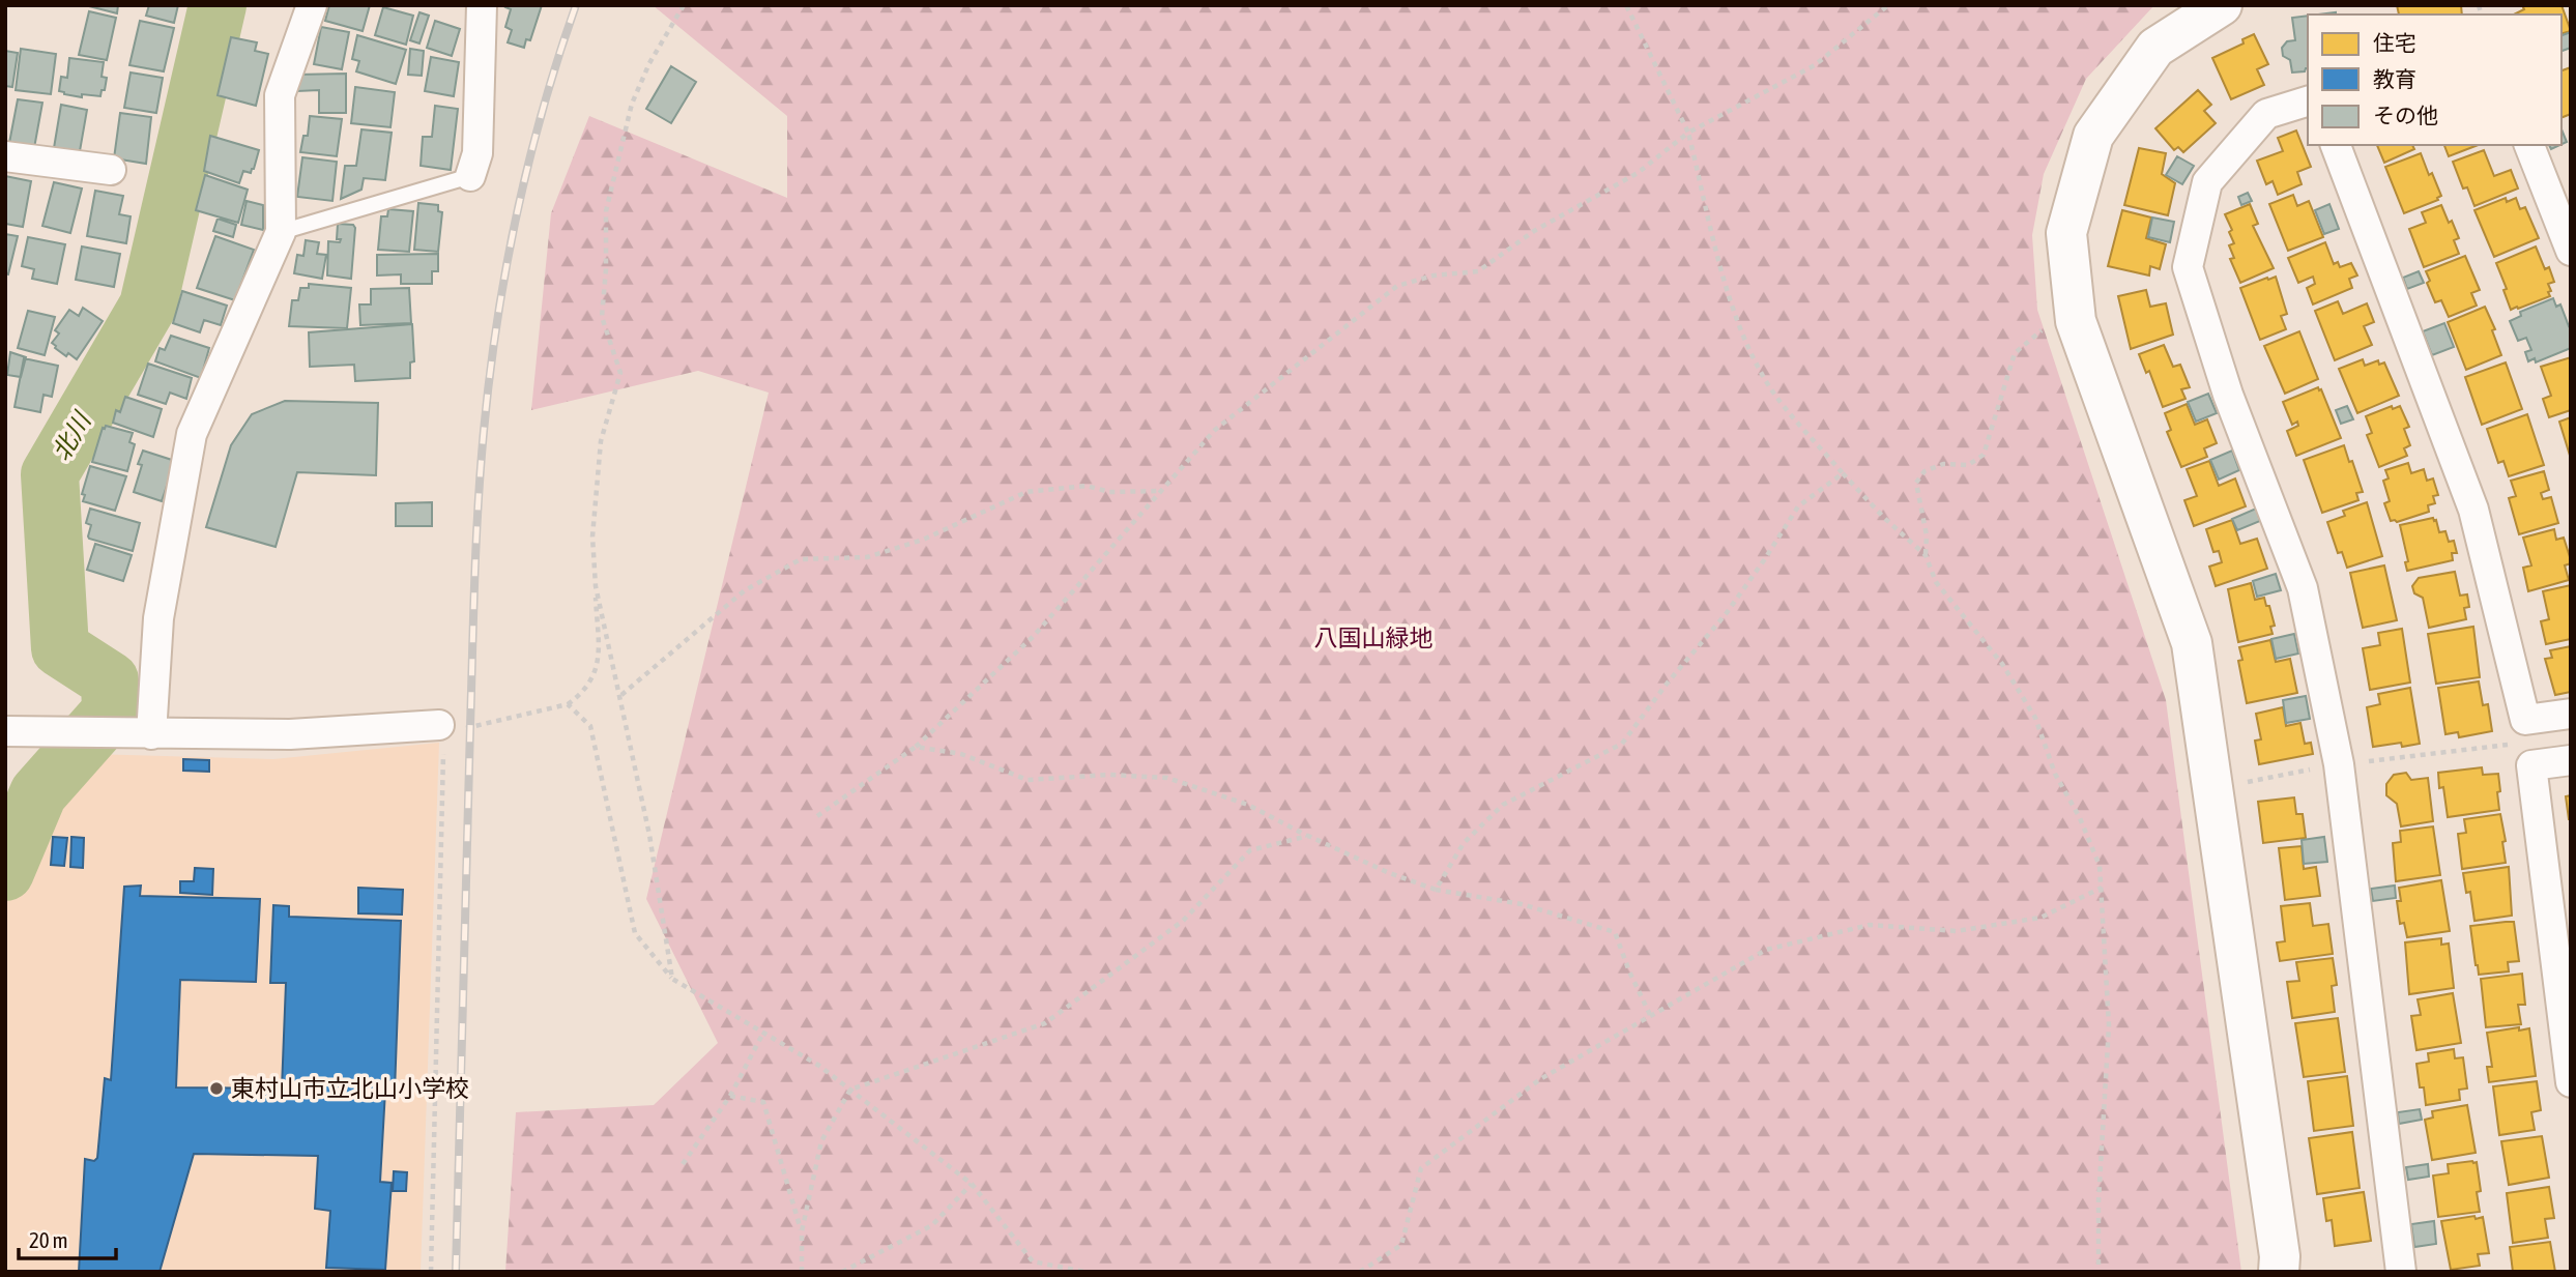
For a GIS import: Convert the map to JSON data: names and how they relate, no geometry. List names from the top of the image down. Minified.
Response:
{"water":["北川"],"parks":["八国山緑地"],"places":["東村山市立北山小学校"],"legend":["住宅","教育","その他"],"scale_bar":"20 m"}
